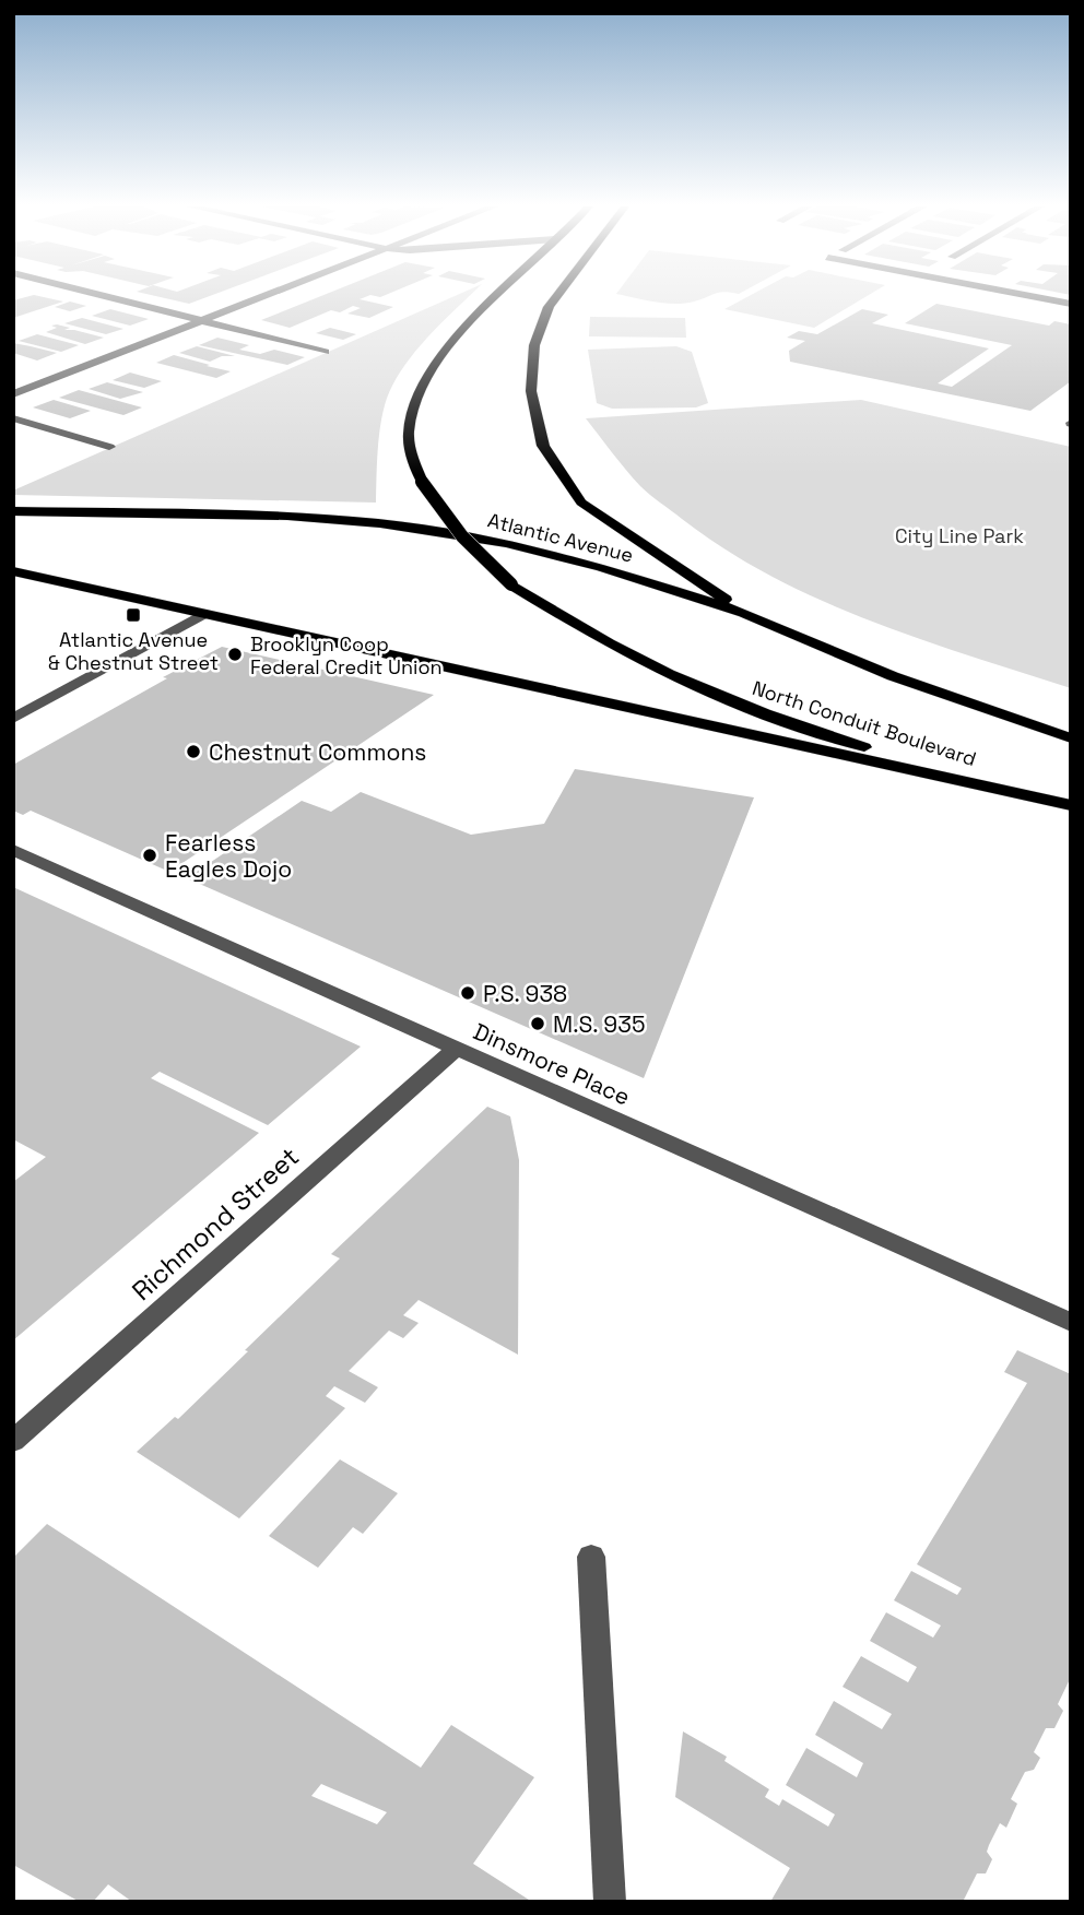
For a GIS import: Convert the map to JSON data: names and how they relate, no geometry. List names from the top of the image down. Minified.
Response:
{"streets":{"main road":["Atlantic Avenue","North Conduit Boulevard"],"street":["Dinsmore Place","Richmond Street"]},"crossings":[["Dinsmore Place","Richmond Street"]],"parks":["City Line Park"],"places":{"transit":["Atlantic Avenue & Chestnut Street"],"other":["Brooklyn Coop Federal Credit Union","Chestnut Commons","Fearless Eagles Dojo","P.S. 938","M.S. 935"]}}
